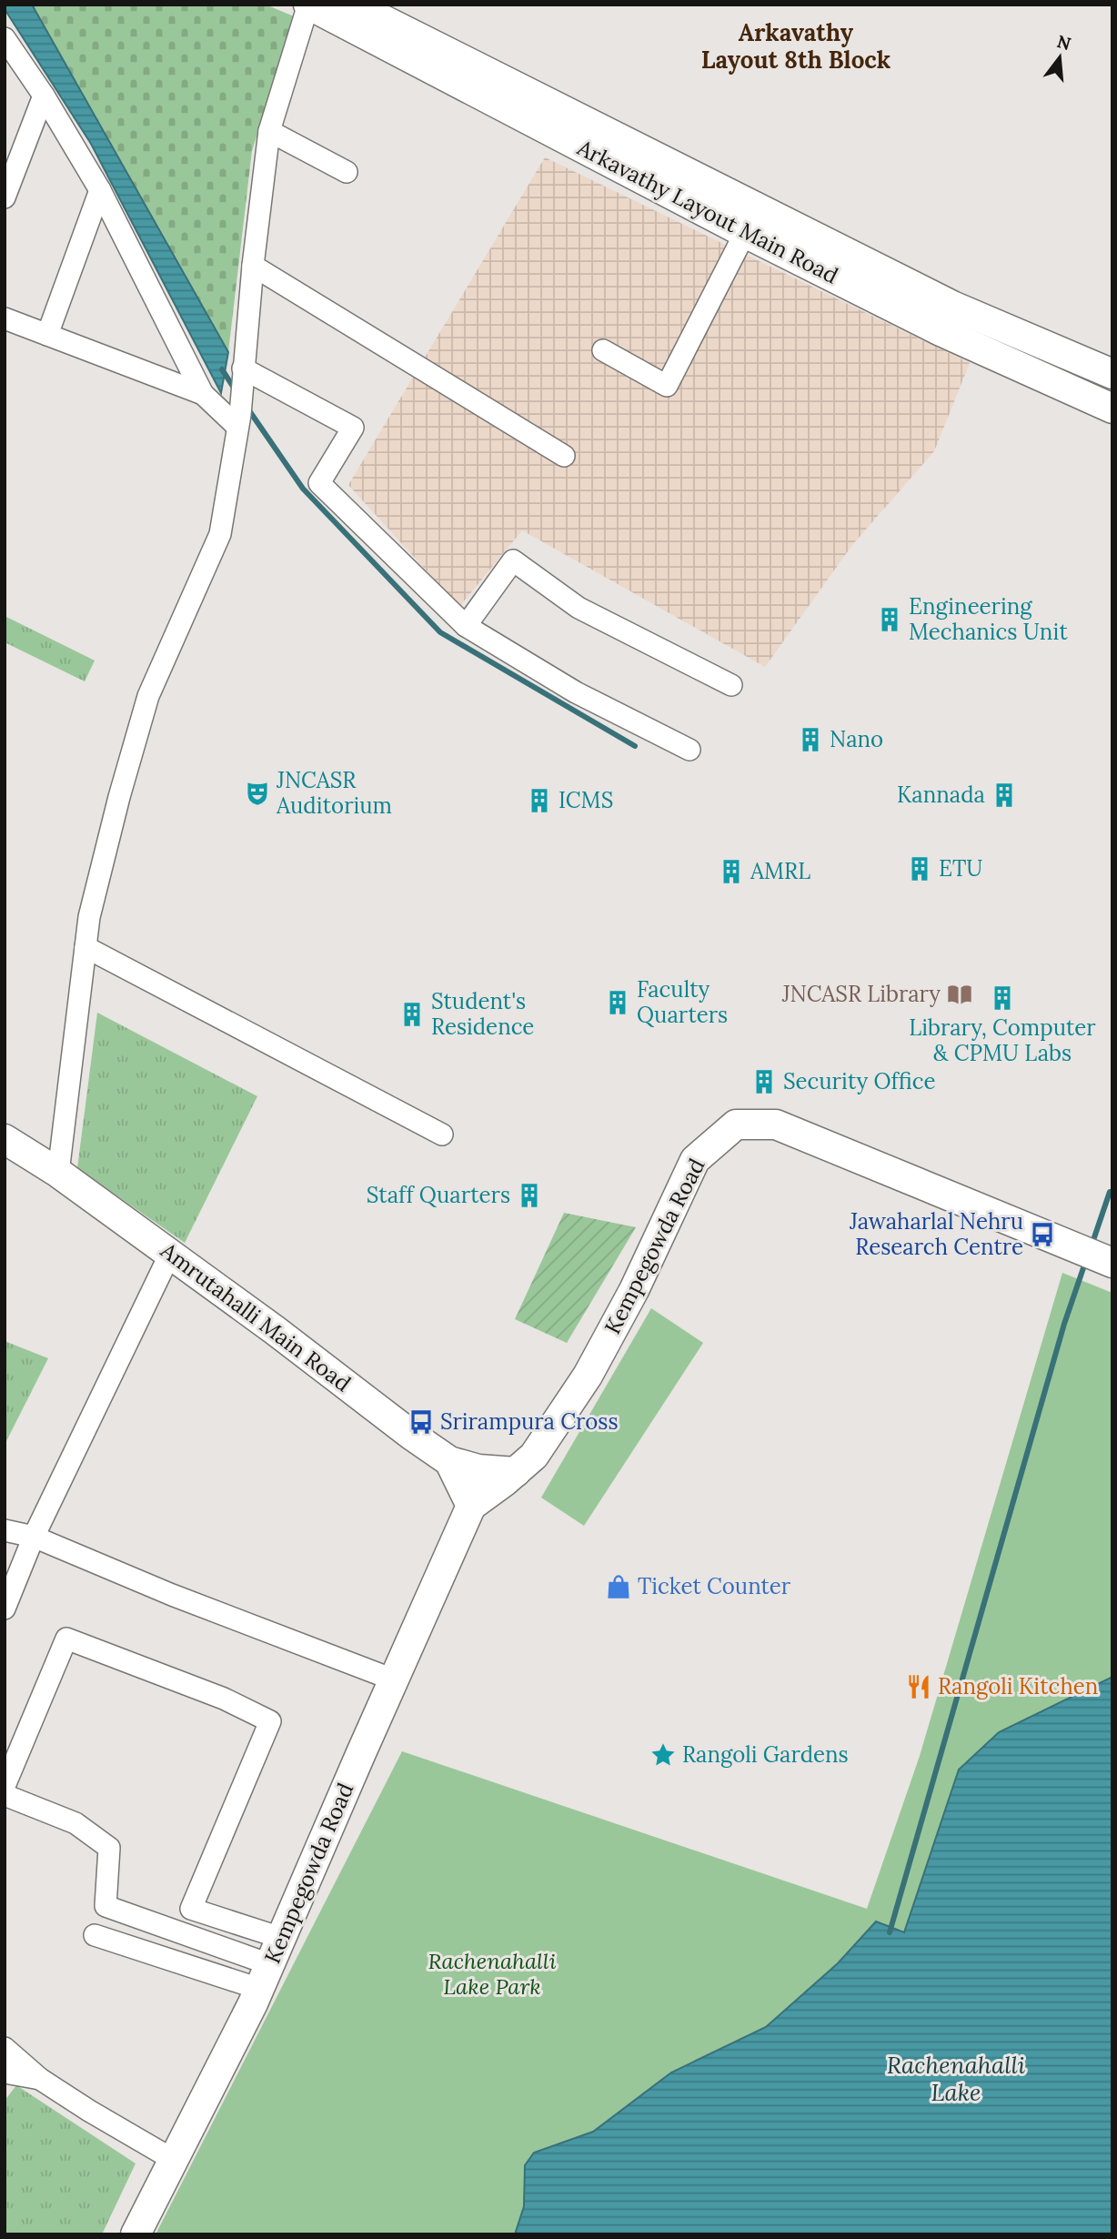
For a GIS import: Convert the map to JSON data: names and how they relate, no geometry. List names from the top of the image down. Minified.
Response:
{"streets":{"street":["Arkavathy Layout Main Road","Kempegowda Road","Amrutahalli Main Road"]},"crossings":[["Kempegowda Road","Amrutahalli Main Road"]],"districts":["Arkavathy Layout 8th Block"],"water":["Rachenahalli Lake"],"parks":["Rachenahalli Lake Park"],"places":{"building":["Engineering Mechanics Unit","Nano","Kannada","ICMS","ETU","AMRL","Library, Computer & CPMU Labs","Faculty Quarters","Student's Residence","Security Office","Staff Quarters"],"theatre":["JNCASR Auditorium"],"library":["JNCASR Library"],"bus stop":["Jawaharlal Nehru Research Centre","Srirampura Cross"],"shop":["Ticket Counter"],"restaurant":["Rangoli Kitchen"],"place":["Rangoli Gardens"]},"north":"top"}
